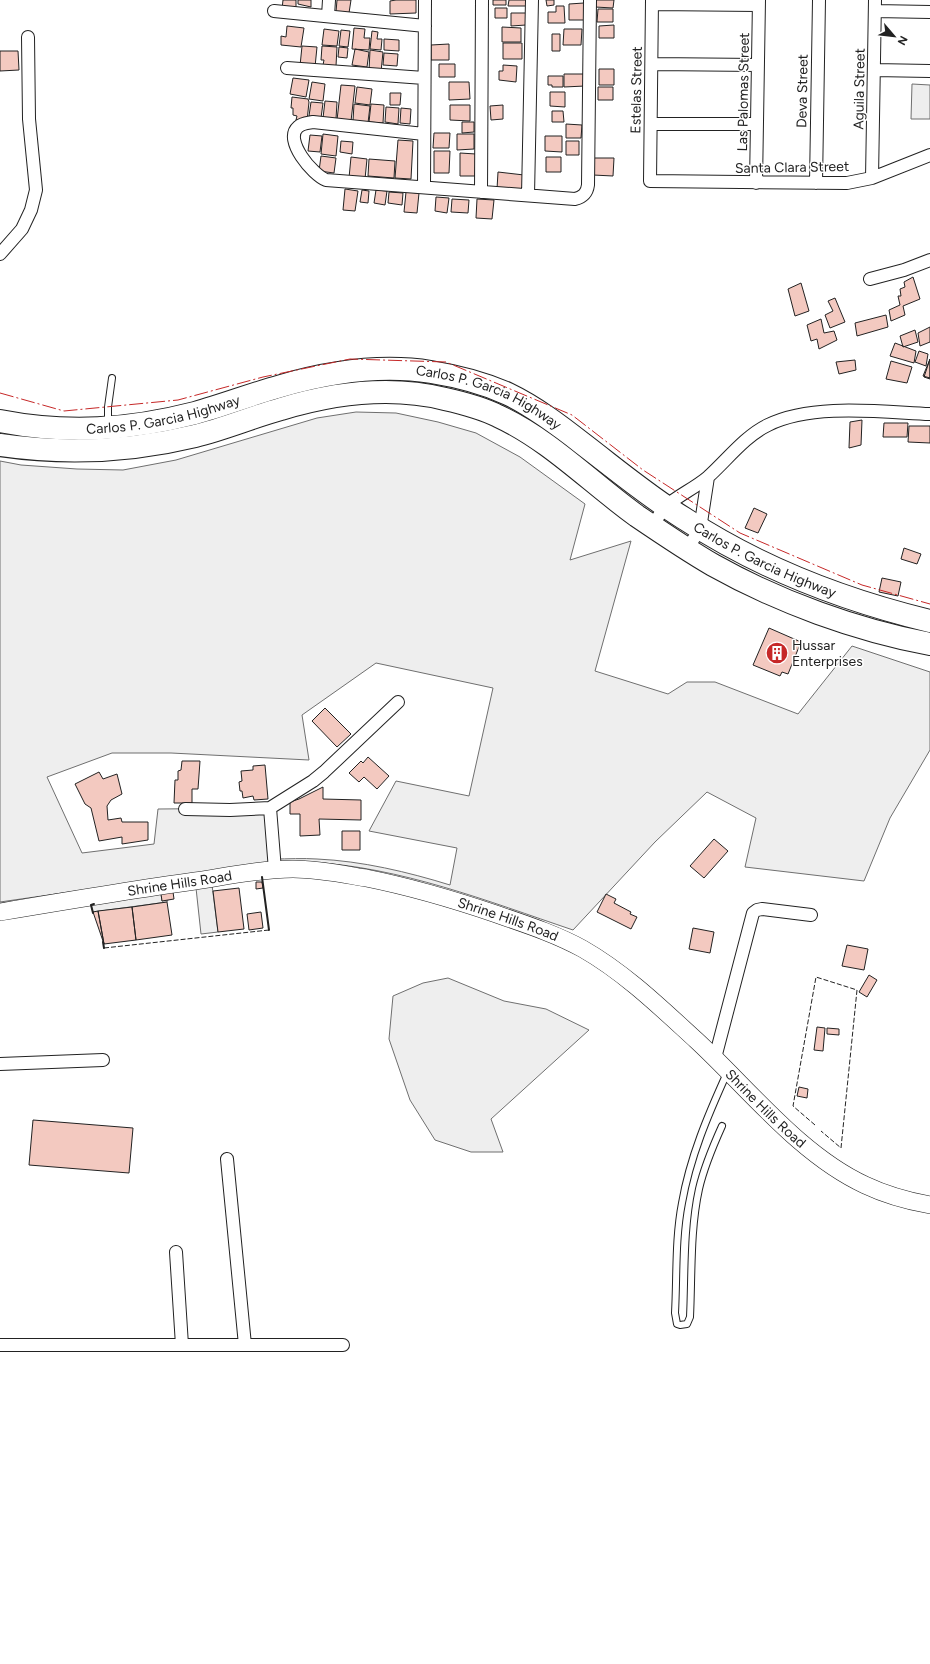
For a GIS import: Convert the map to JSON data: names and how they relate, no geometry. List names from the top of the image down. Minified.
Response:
{"streets":{"highway":["Carlos P. Garcia Highway"],"street":["Aguila Street","Estelas Street","Deva Street","Las Palomas Street","Santa Clara Street","Shrine Hills Road"]},"crossings":[["Aguila Street","Santa Clara Street"],["Estelas Street","Santa Clara Street"],["Deva Street","Santa Clara Street"],["Las Palomas Street","Santa Clara Street"]],"places":{"building":["Hussar Enterprises"]},"north":"bottom right"}
